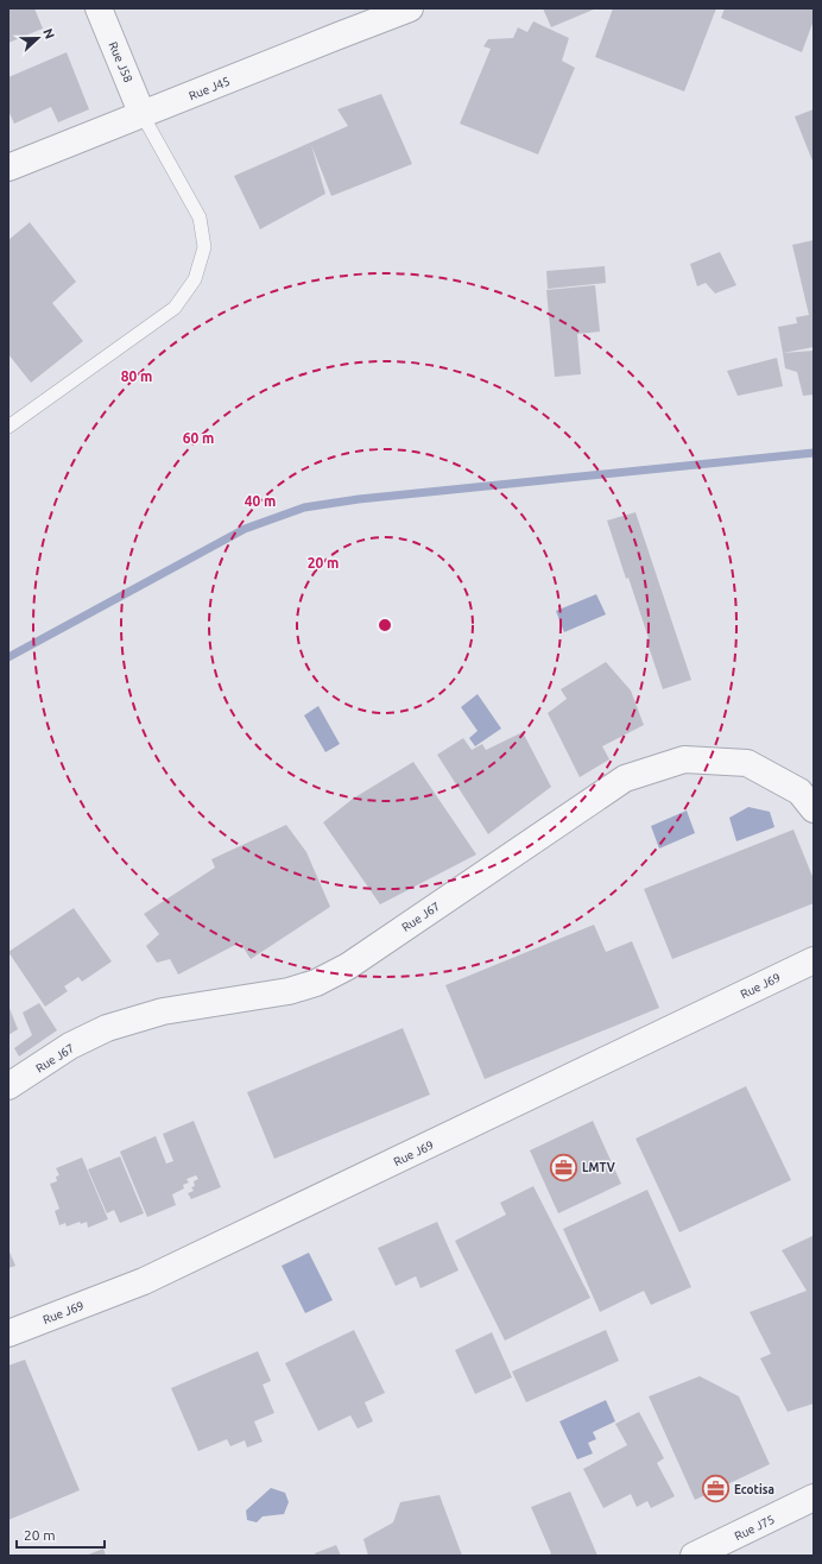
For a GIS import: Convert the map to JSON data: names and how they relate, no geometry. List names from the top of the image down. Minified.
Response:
{"streets":{"street":["Rue J58","Rue J45","Rue J67","Rue J69","Rue J75"]},"crossings":[["Rue J58","Rue J45"]],"places":{"office":["LMTV","Ecotisa"]},"scale_bar":"20 m","north":"right","rings":["80 m","60 m","40 m","20 m"]}
